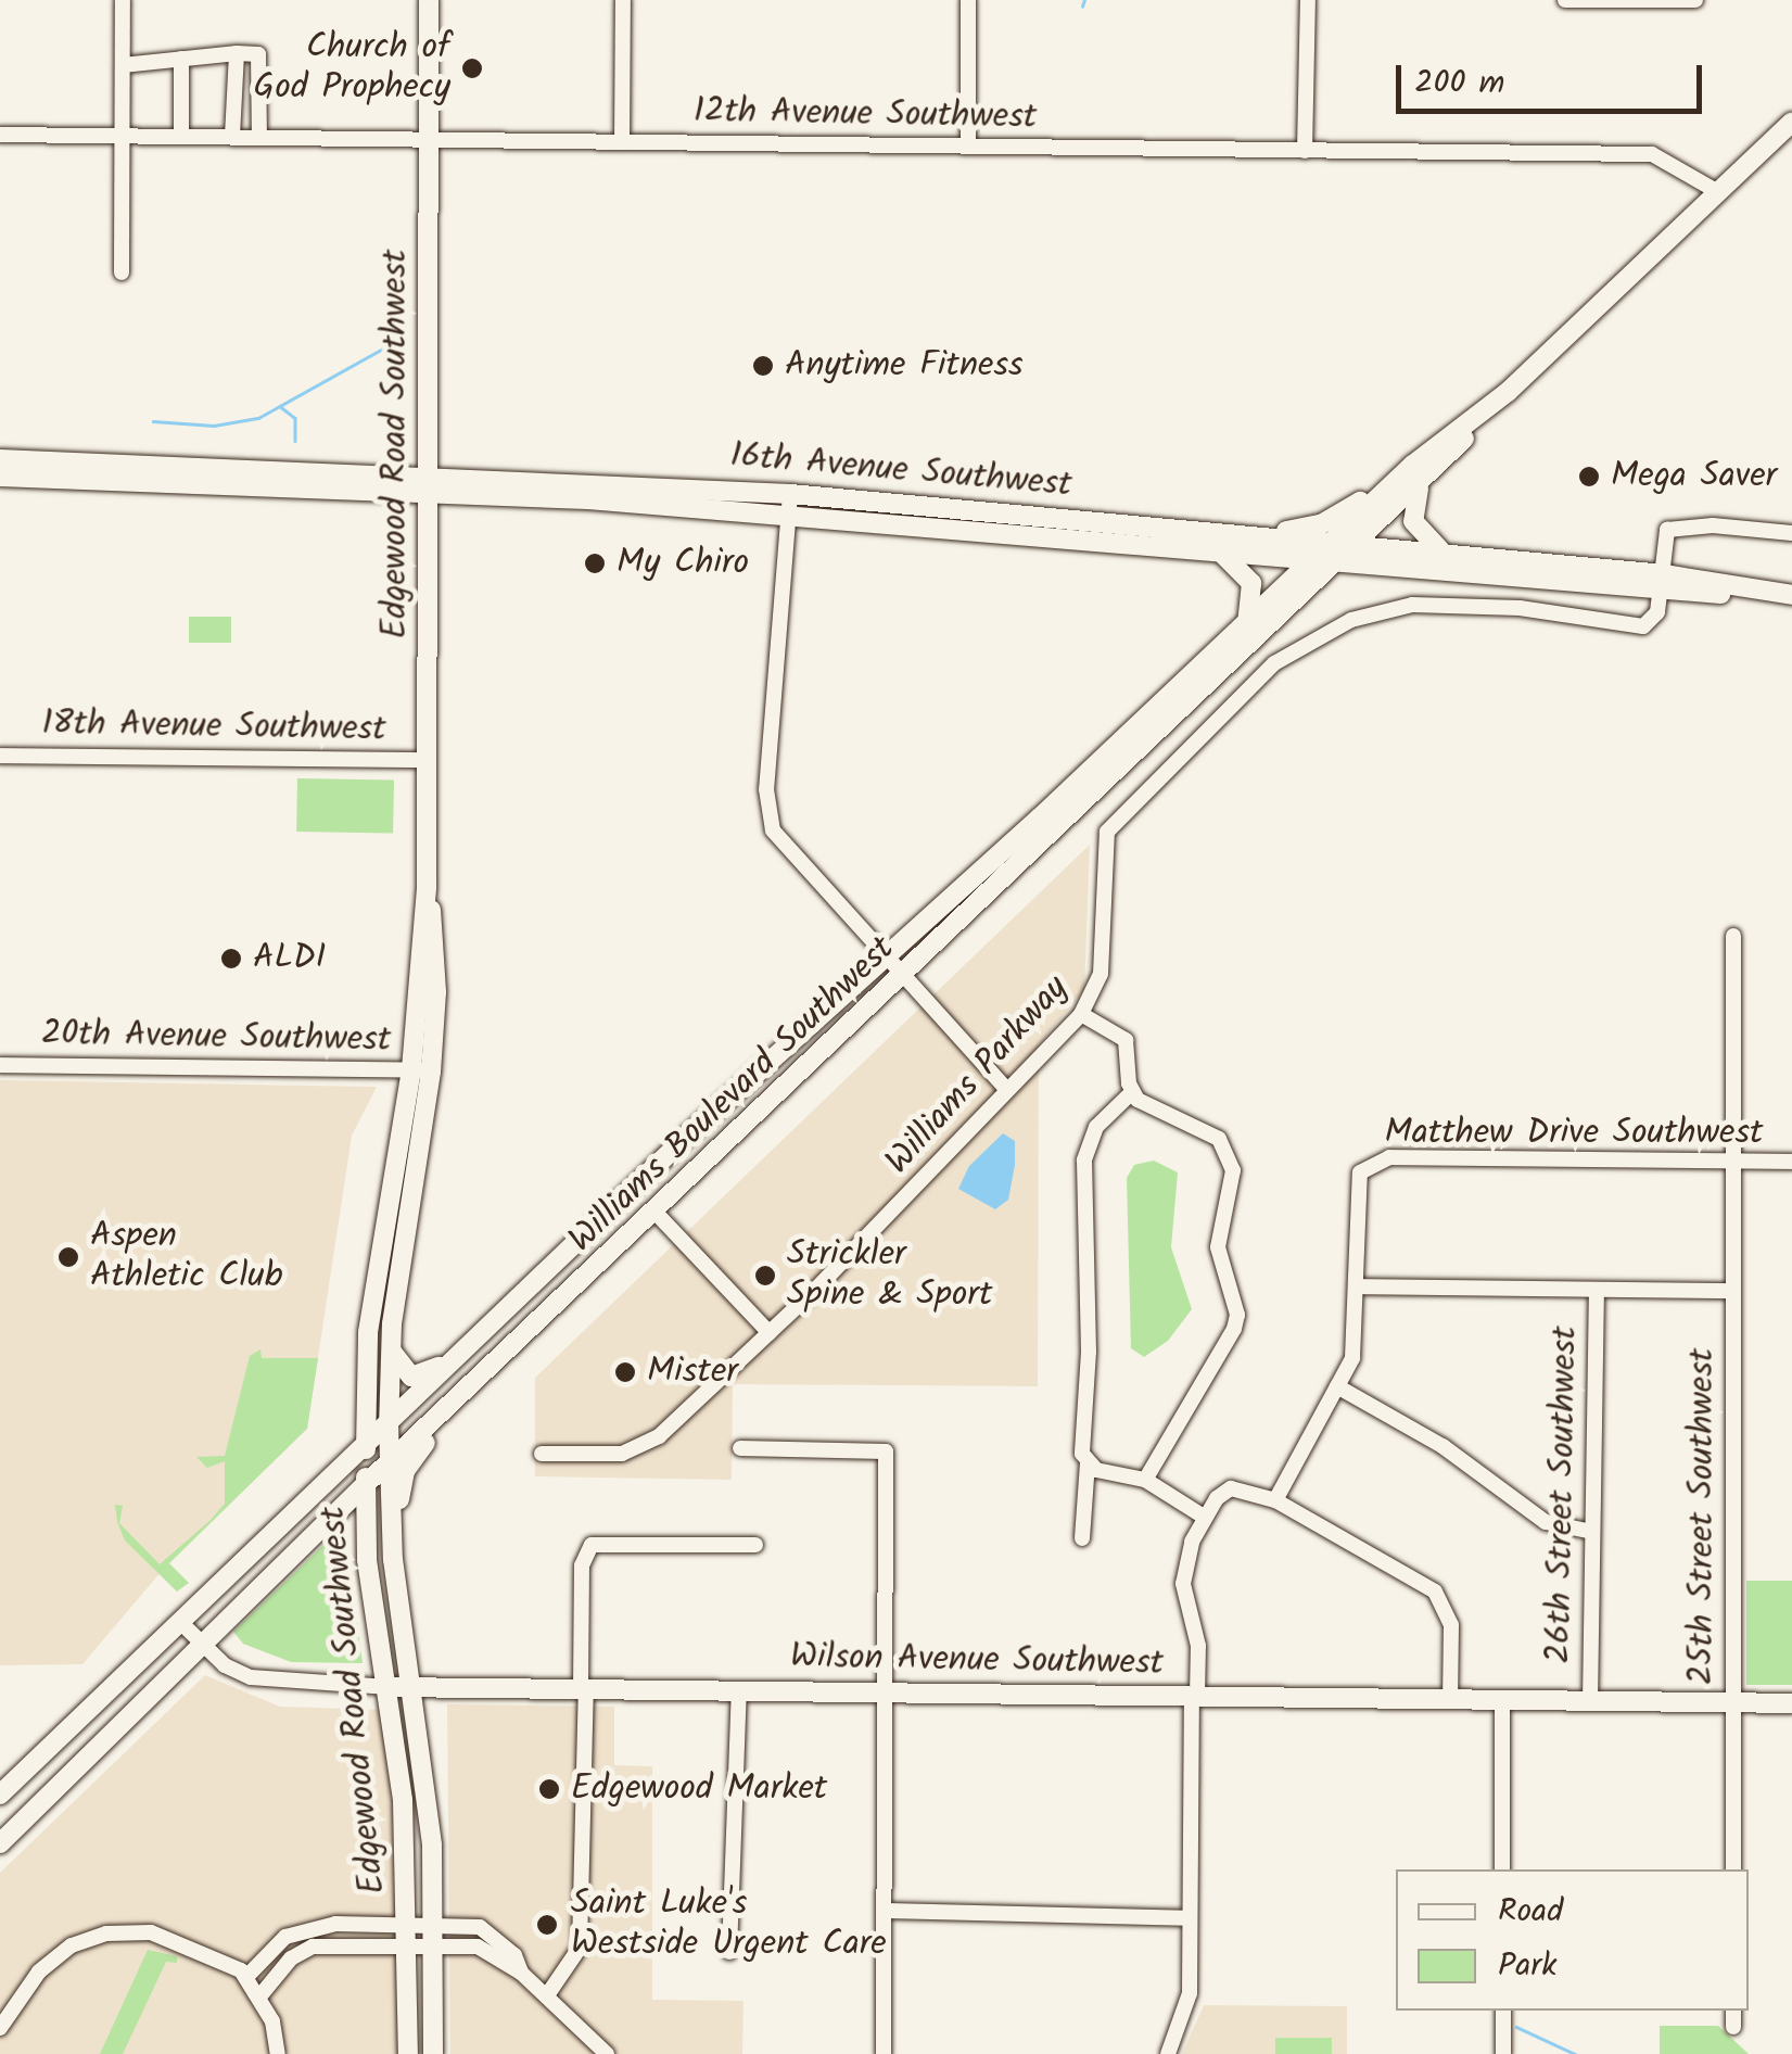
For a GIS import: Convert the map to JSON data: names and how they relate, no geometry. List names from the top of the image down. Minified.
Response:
{"streets":{"main road":["Edgewood Road Southwest","16th Avenue Southwest","Williams Boulevard Southwest","Wilson Avenue Southwest"],"street":["12th Avenue Southwest","18th Avenue Southwest","20th Avenue Southwest","Williams Parkway","Matthew Drive Southwest","26th Street Southwest","25th Street Southwest"]},"crossings":[["12th Avenue Southwest","Edgewood Road Southwest"],["12th Avenue Southwest","Williams Boulevard Southwest"],["Edgewood Road Southwest","16th Avenue Southwest"],["Edgewood Road Southwest","18th Avenue Southwest"],["Edgewood Road Southwest","20th Avenue Southwest"],["Edgewood Road Southwest","Williams Boulevard Southwest"],["Edgewood Road Southwest","Wilson Avenue Southwest"],["16th Avenue Southwest","Williams Parkway"],["16th Avenue Southwest","Williams Boulevard Southwest"],["Williams Boulevard Southwest","Wilson Avenue Southwest"],["Matthew Drive Southwest","25th Street Southwest"],["26th Street Southwest","Wilson Avenue Southwest"],["25th Street Southwest","Wilson Avenue Southwest"]],"places":["Church of God Prophecy","Anytime Fitness","Mega Saver","My Chiro","ALDI","Aspen Athletic Club","Strickler Spine & Sport","Mister","Edgewood Market","Saint Luke's Westside Urgent Care"],"legend":["Road","Park"],"scale_bar":"200 m"}
